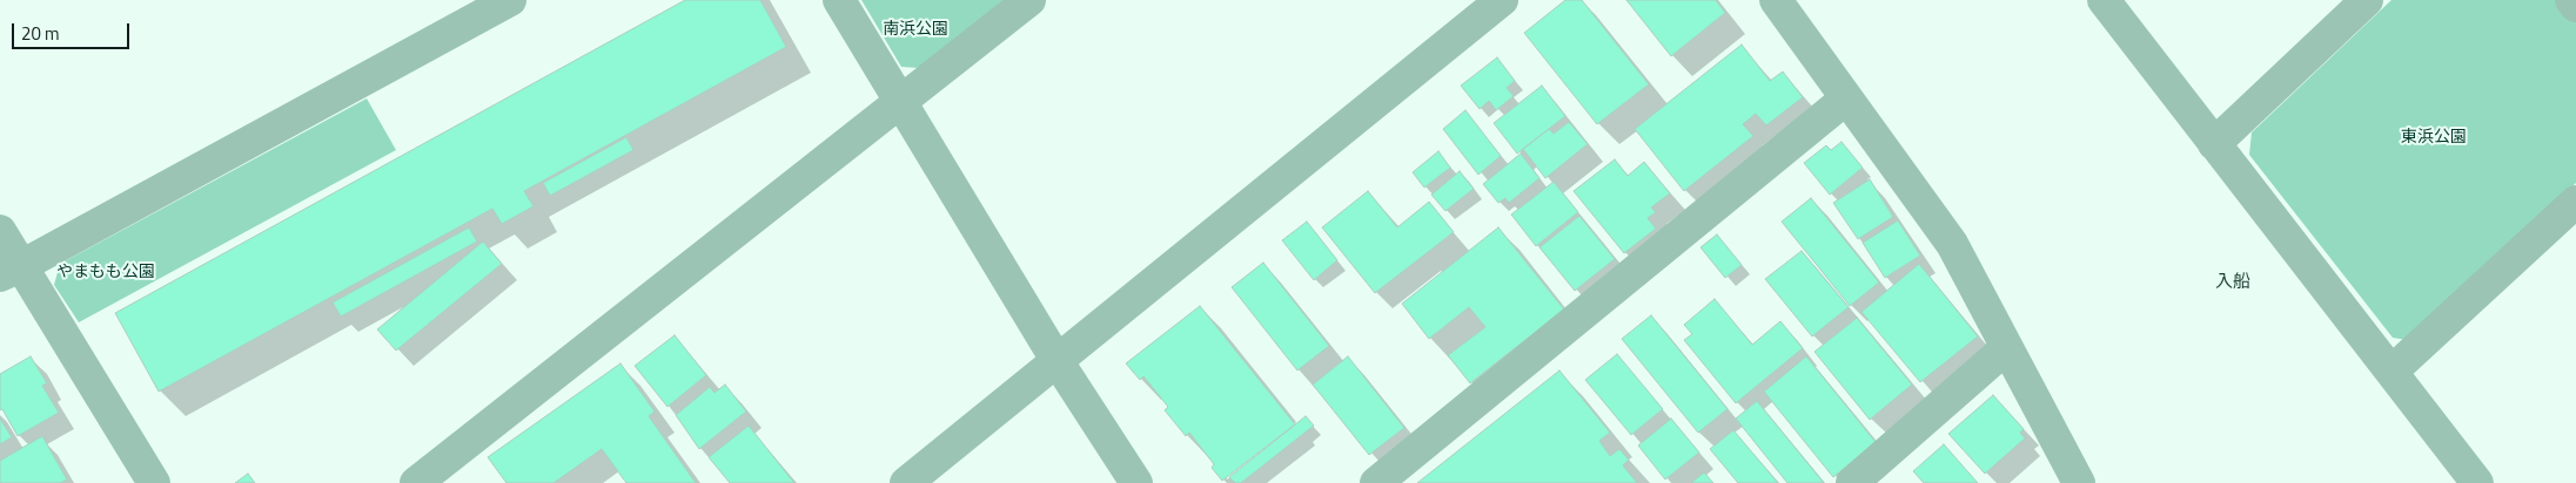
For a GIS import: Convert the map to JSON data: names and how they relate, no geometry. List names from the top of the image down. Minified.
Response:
{"districts":["入船"],"parks":["南浜公園","東浜公園","やまもも公園"],"scale_bar":"20 m"}
